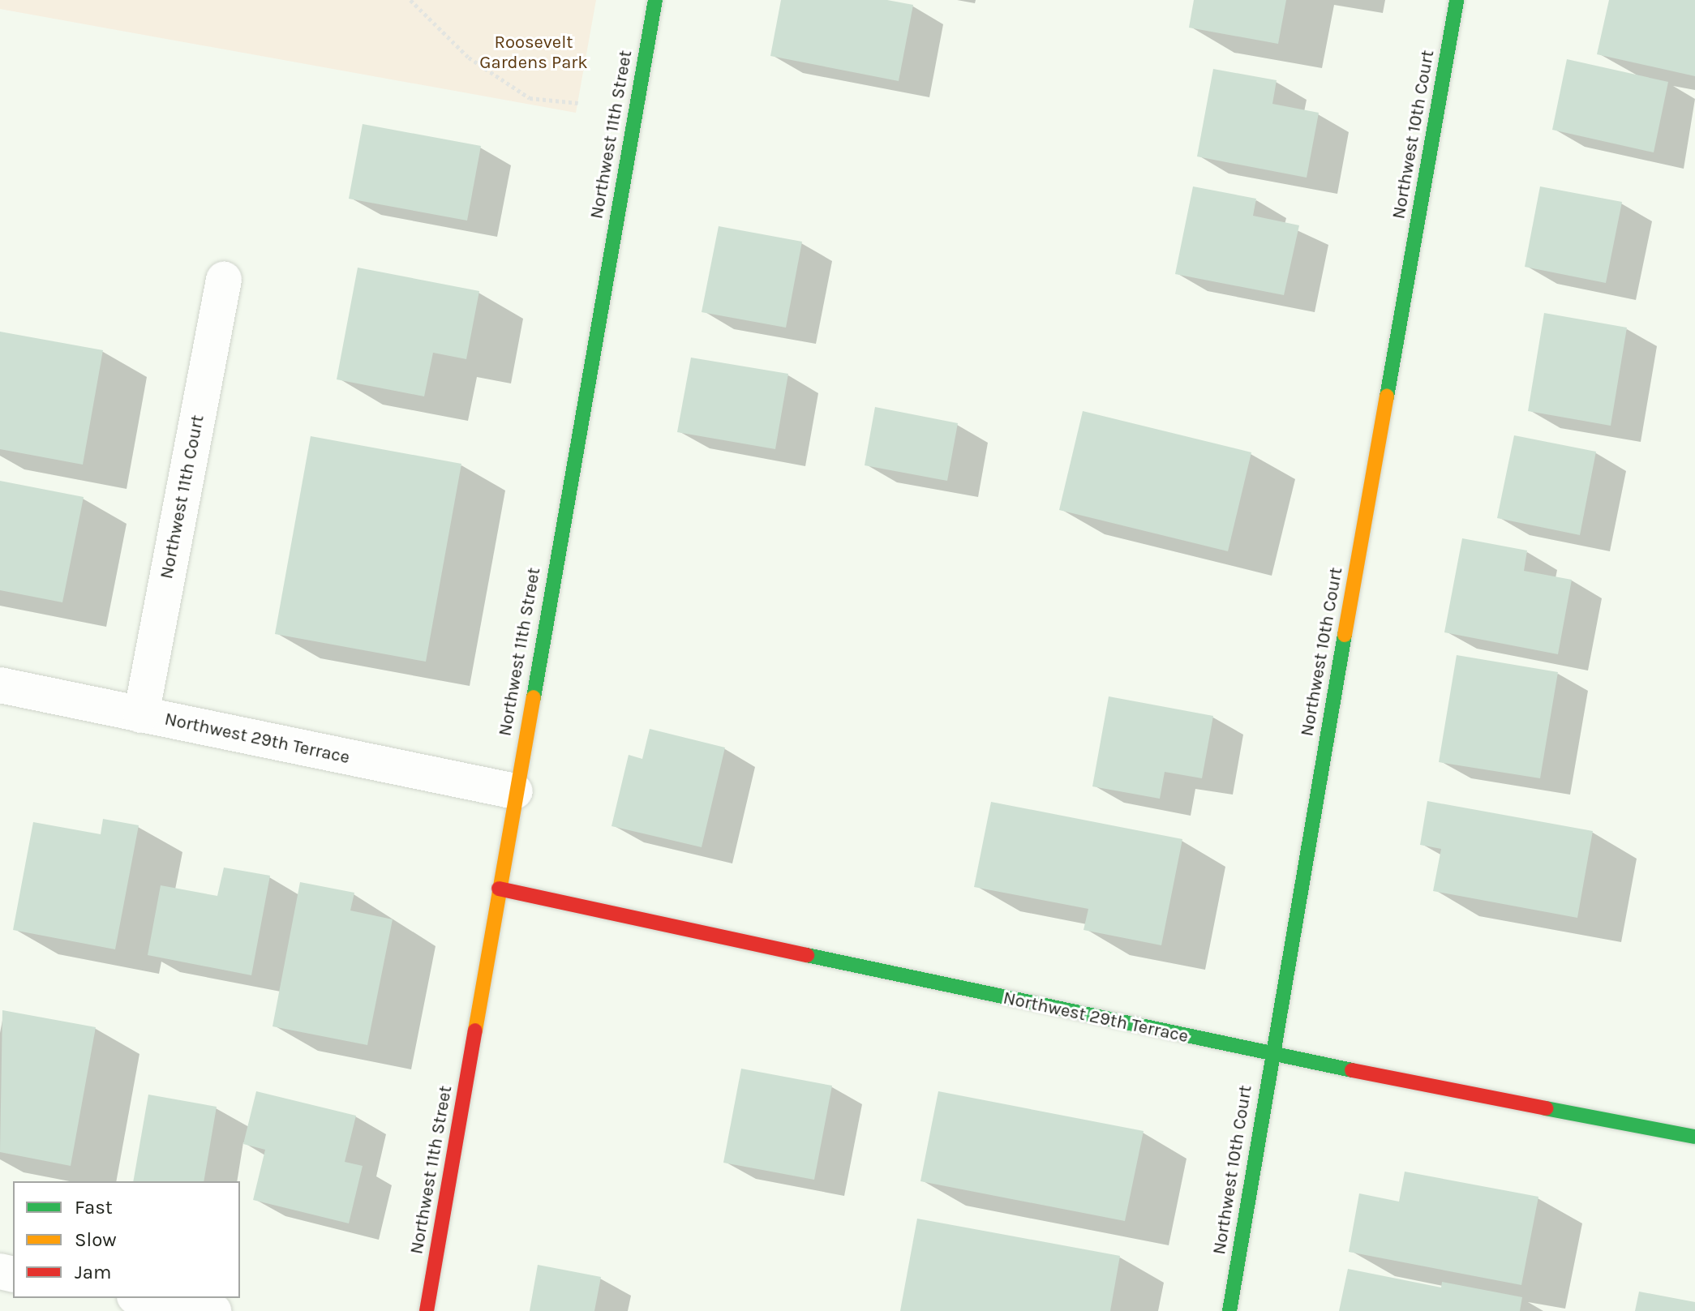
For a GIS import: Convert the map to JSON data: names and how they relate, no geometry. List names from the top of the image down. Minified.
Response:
{"streets":{"street":["Northwest 11th Street","Northwest 10th Court","Northwest 11th Court","Northwest 29th Terrace"]},"crossings":[["Northwest 11th Street","Northwest 29th Terrace"],["Northwest 10th Court","Northwest 29th Terrace"],["Northwest 11th Court","Northwest 29th Terrace"]],"parks":["Roosevelt Gardens Park"],"legend":["Fast","Slow","Jam"]}
